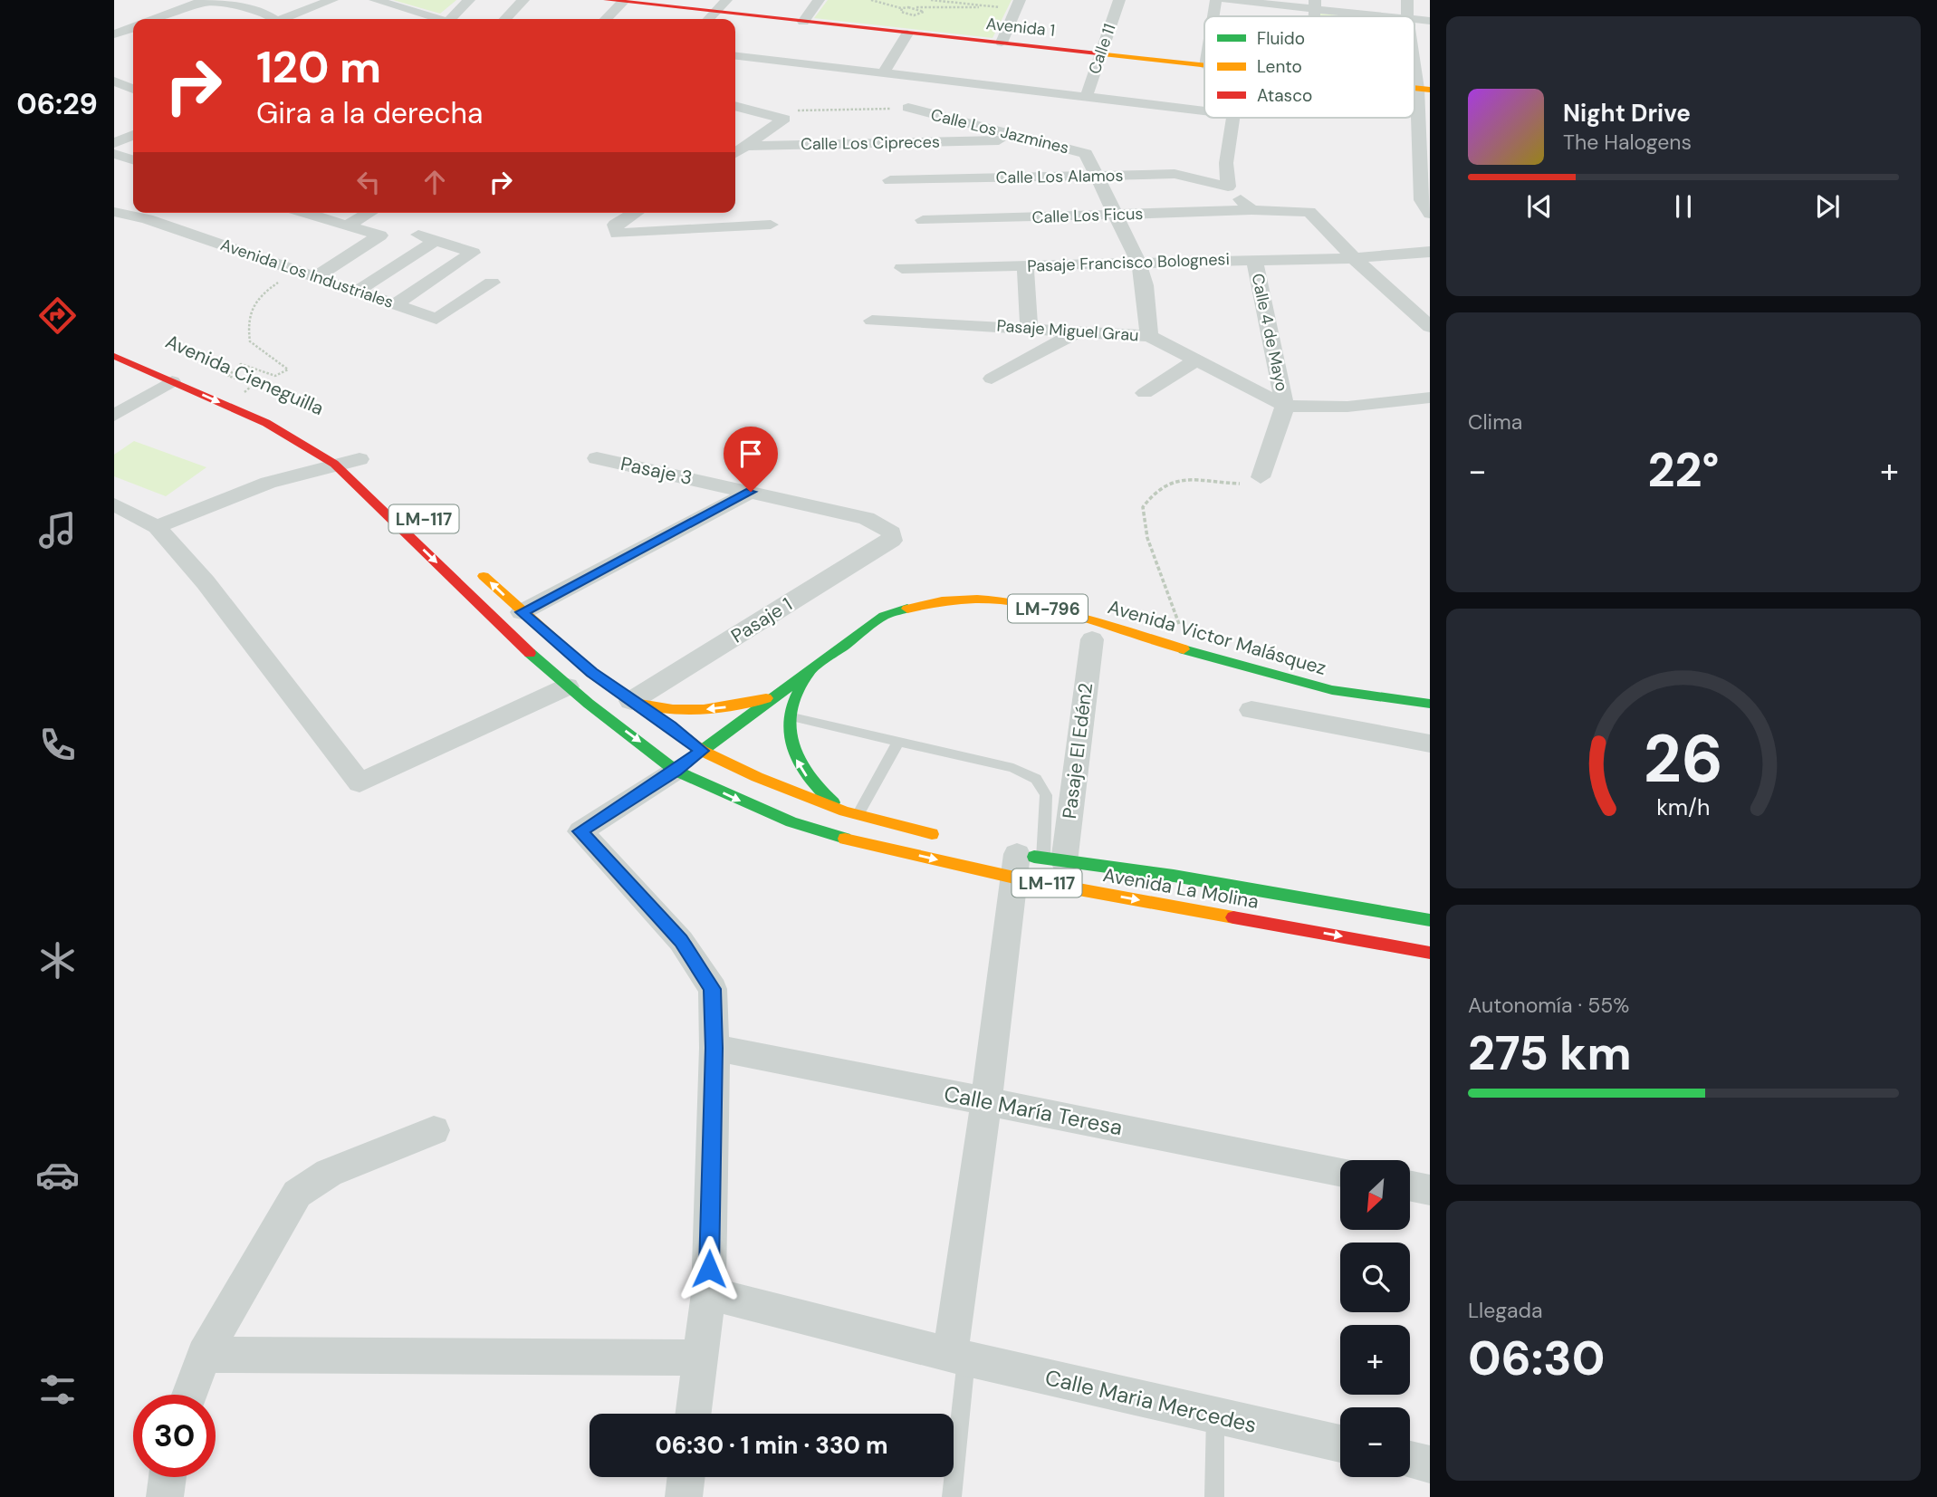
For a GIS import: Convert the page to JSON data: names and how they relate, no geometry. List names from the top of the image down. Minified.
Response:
{"streets":{"main road":["Avenida 1","Avenida Cieneguilla","LM-117","LM-796","Avenida Victor Malásquez","Avenida La Molina"],"street":["Calle 11","Calle Los Jazmines","Calle Los Cipreces","Calle Los Alamos","Calle Los Ficus","Pasaje Francisco Bolognesi","Avenida Los Industriales","Pasaje Miguel Grau","Calle 4 de Mayo","Pasaje 3","Pasaje 1","Pasaje El Edén2","Calle María Teresa","Calle Maria Mercedes"]},"crossings":[["Avenida 1","Calle 11"],["Calle Los Jazmines","Calle Los Cipreces"],["Calle Los Jazmines","Calle Los Alamos"],["Calle Los Jazmines","Calle Los Ficus"],["Calle Los Jazmines","Pasaje Francisco Bolognesi"],["Calle Los Jazmines","Pasaje Miguel Grau"],["Calle Los Ficus","Pasaje Francisco Bolognesi"],["Pasaje Francisco Bolognesi","Calle 4 de Mayo"],["Pasaje Miguel Grau","Calle 4 de Mayo"],["Avenida Cieneguilla","LM-796"],["Avenida Cieneguilla","Avenida La Molina"],["Pasaje 3","Pasaje 1"],["LM-796","Avenida Victor Malásquez"],["LM-796","Avenida La Molina"],["Pasaje El Edén2","Avenida La Molina"]],"legend":["Fluido","Lento","Atasco"],"north":"bottom left","page":{"tabs":"06:29","turn":["120 m","Gira a la derecha"],"song":["Night Drive","The Halogens"],"tile":["Clima",["Autonomía · 55%","275 km"],["Llegada","06:30"]],"heat":["−","22°","+"],"map_buttons":["+","−"],"limit":"30","trip":"06:30 · 1 min · 330 m","gauge":["26","km/h"]}}
